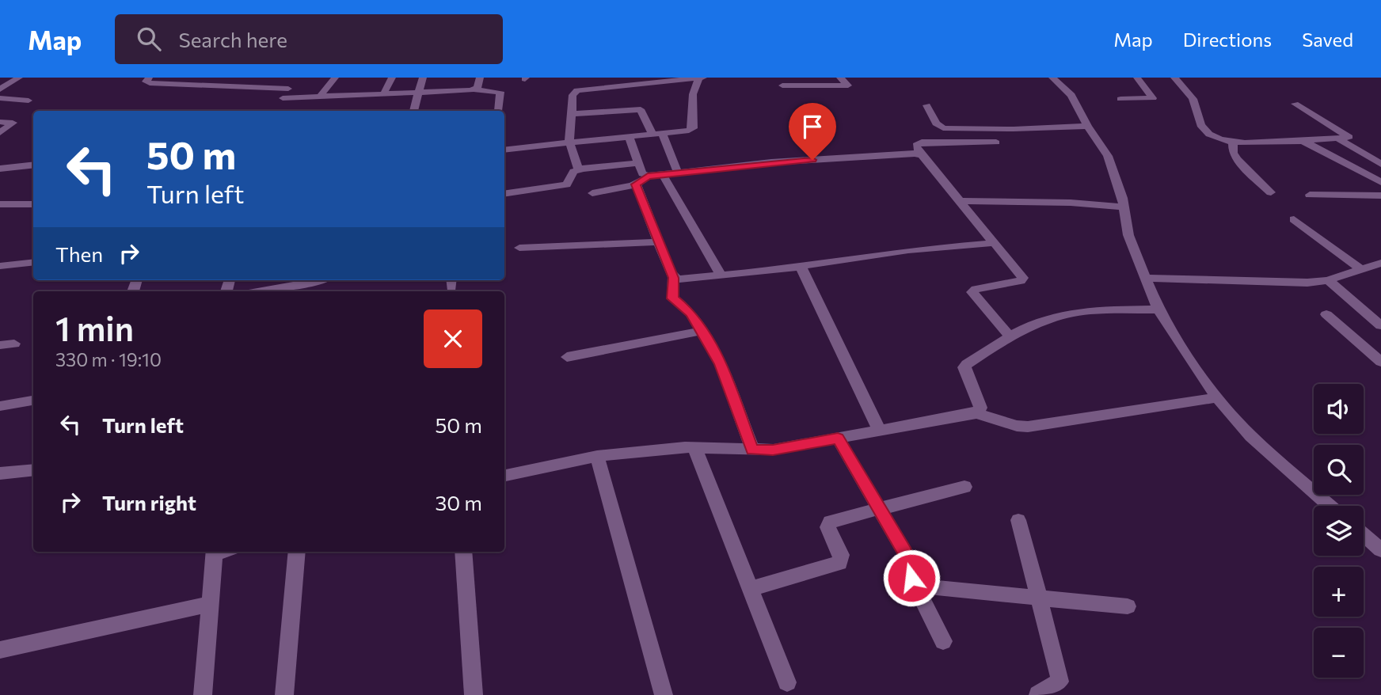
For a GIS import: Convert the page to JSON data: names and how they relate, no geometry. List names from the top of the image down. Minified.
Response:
{"page":{"header":"Map","search":"Search here","nav":["Map","Directions","Saved"],"turn":["50 m","Turn left"],"then":"Then","heading":["1 min","330 m · 19:10"],"map_buttons":["+","−"],"list":[{"name":"Turn left","value":"50 m"},{"name":"Turn right","value":"30 m"}]}}
